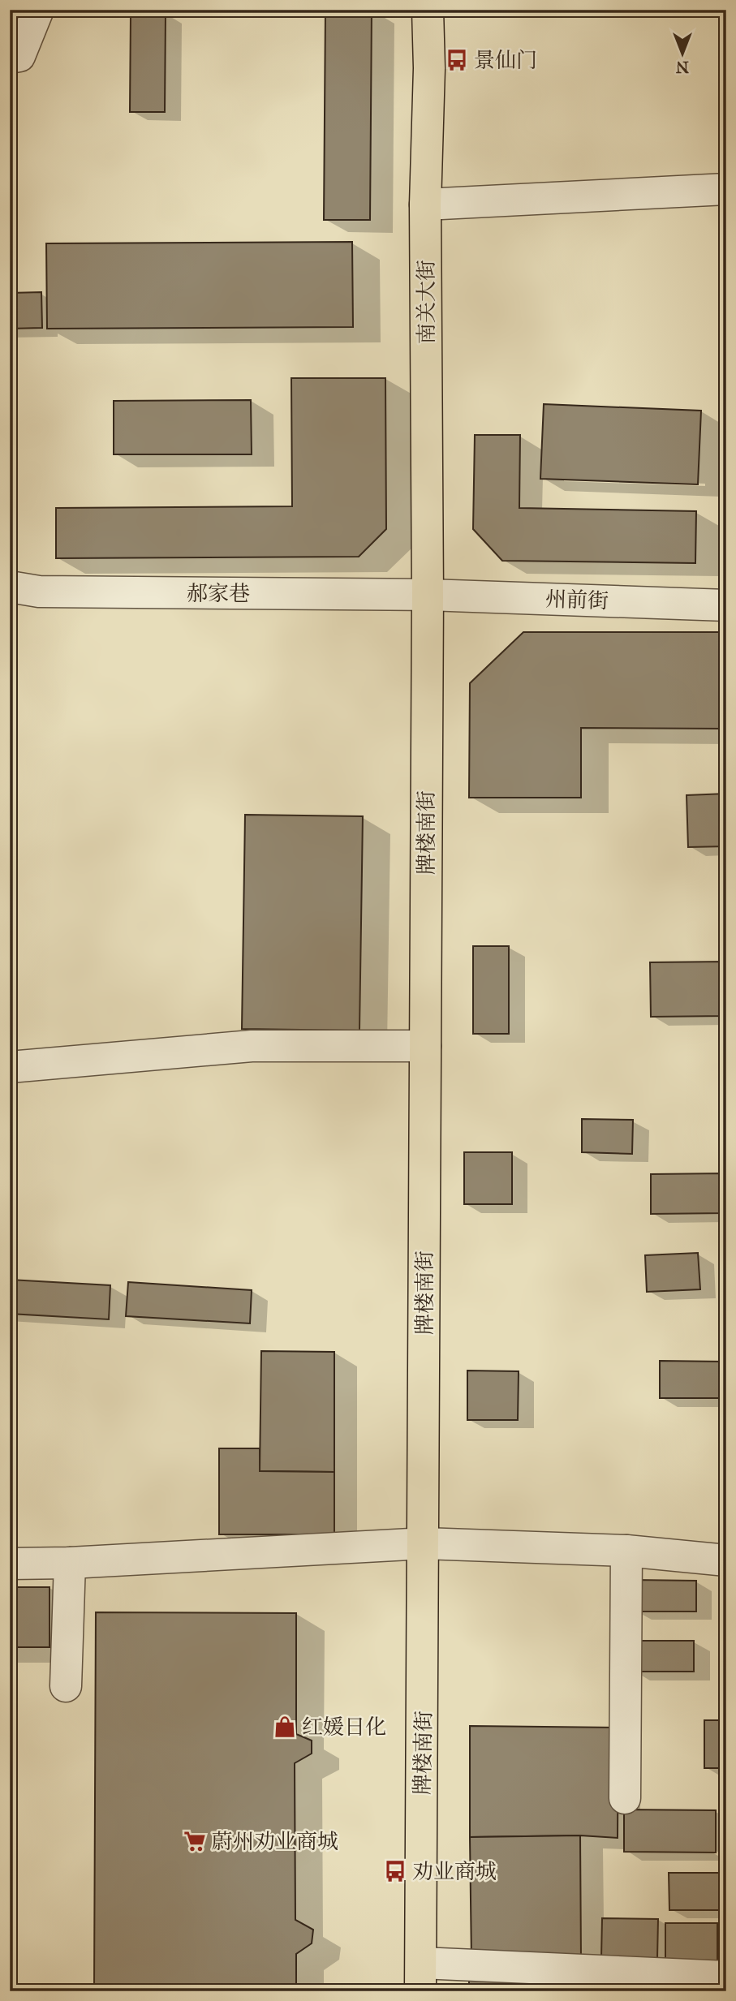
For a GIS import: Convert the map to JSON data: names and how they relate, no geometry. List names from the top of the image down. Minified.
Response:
{"streets":{"main road":["南关大街","牌楼南街"],"street":["郝家巷","州前街"]},"crossings":[["南关大街","郝家巷"],["南关大街","州前街"],["南关大街","牌楼南街"],["郝家巷","州前街"],["郝家巷","牌楼南街"],["州前街","牌楼南街"]],"places":{"bus stop":["景仙门","劝业商城"],"shop":["红媛日化"],"supermarket":["蔚州劝业商城"]},"north":"bottom"}
